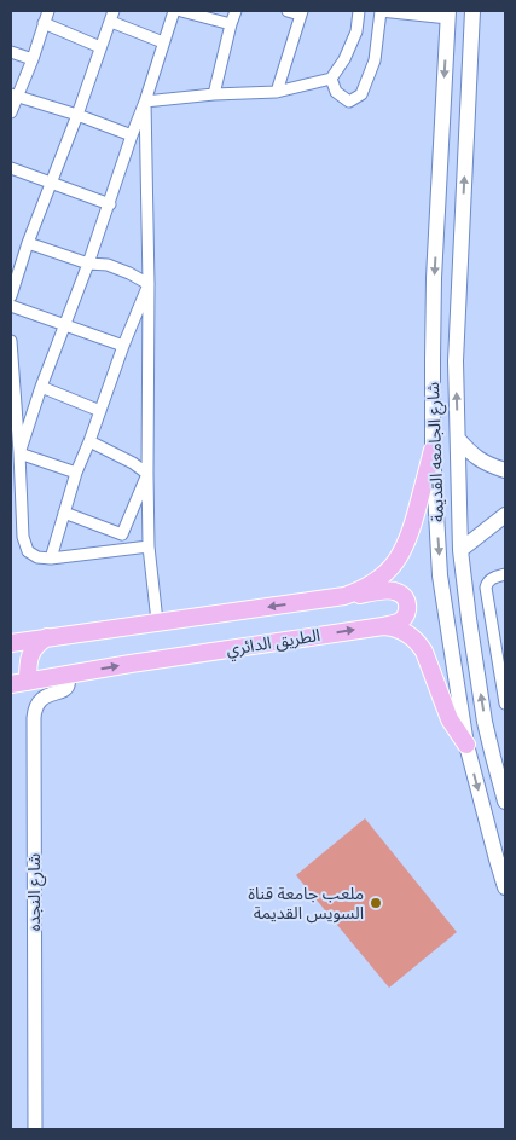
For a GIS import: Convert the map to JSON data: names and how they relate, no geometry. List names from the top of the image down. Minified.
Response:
{"streets":{"main road":["شارع الجامعه القديمة","الطريق الدائري"],"street":["شارع النجده"]},"crossings":[["شارع الجامعه القديمة","الطريق الدائري"],["الطريق الدائري","شارع النجده"]],"places":["ملعب جامعة قناة السويس القديمة"]}
